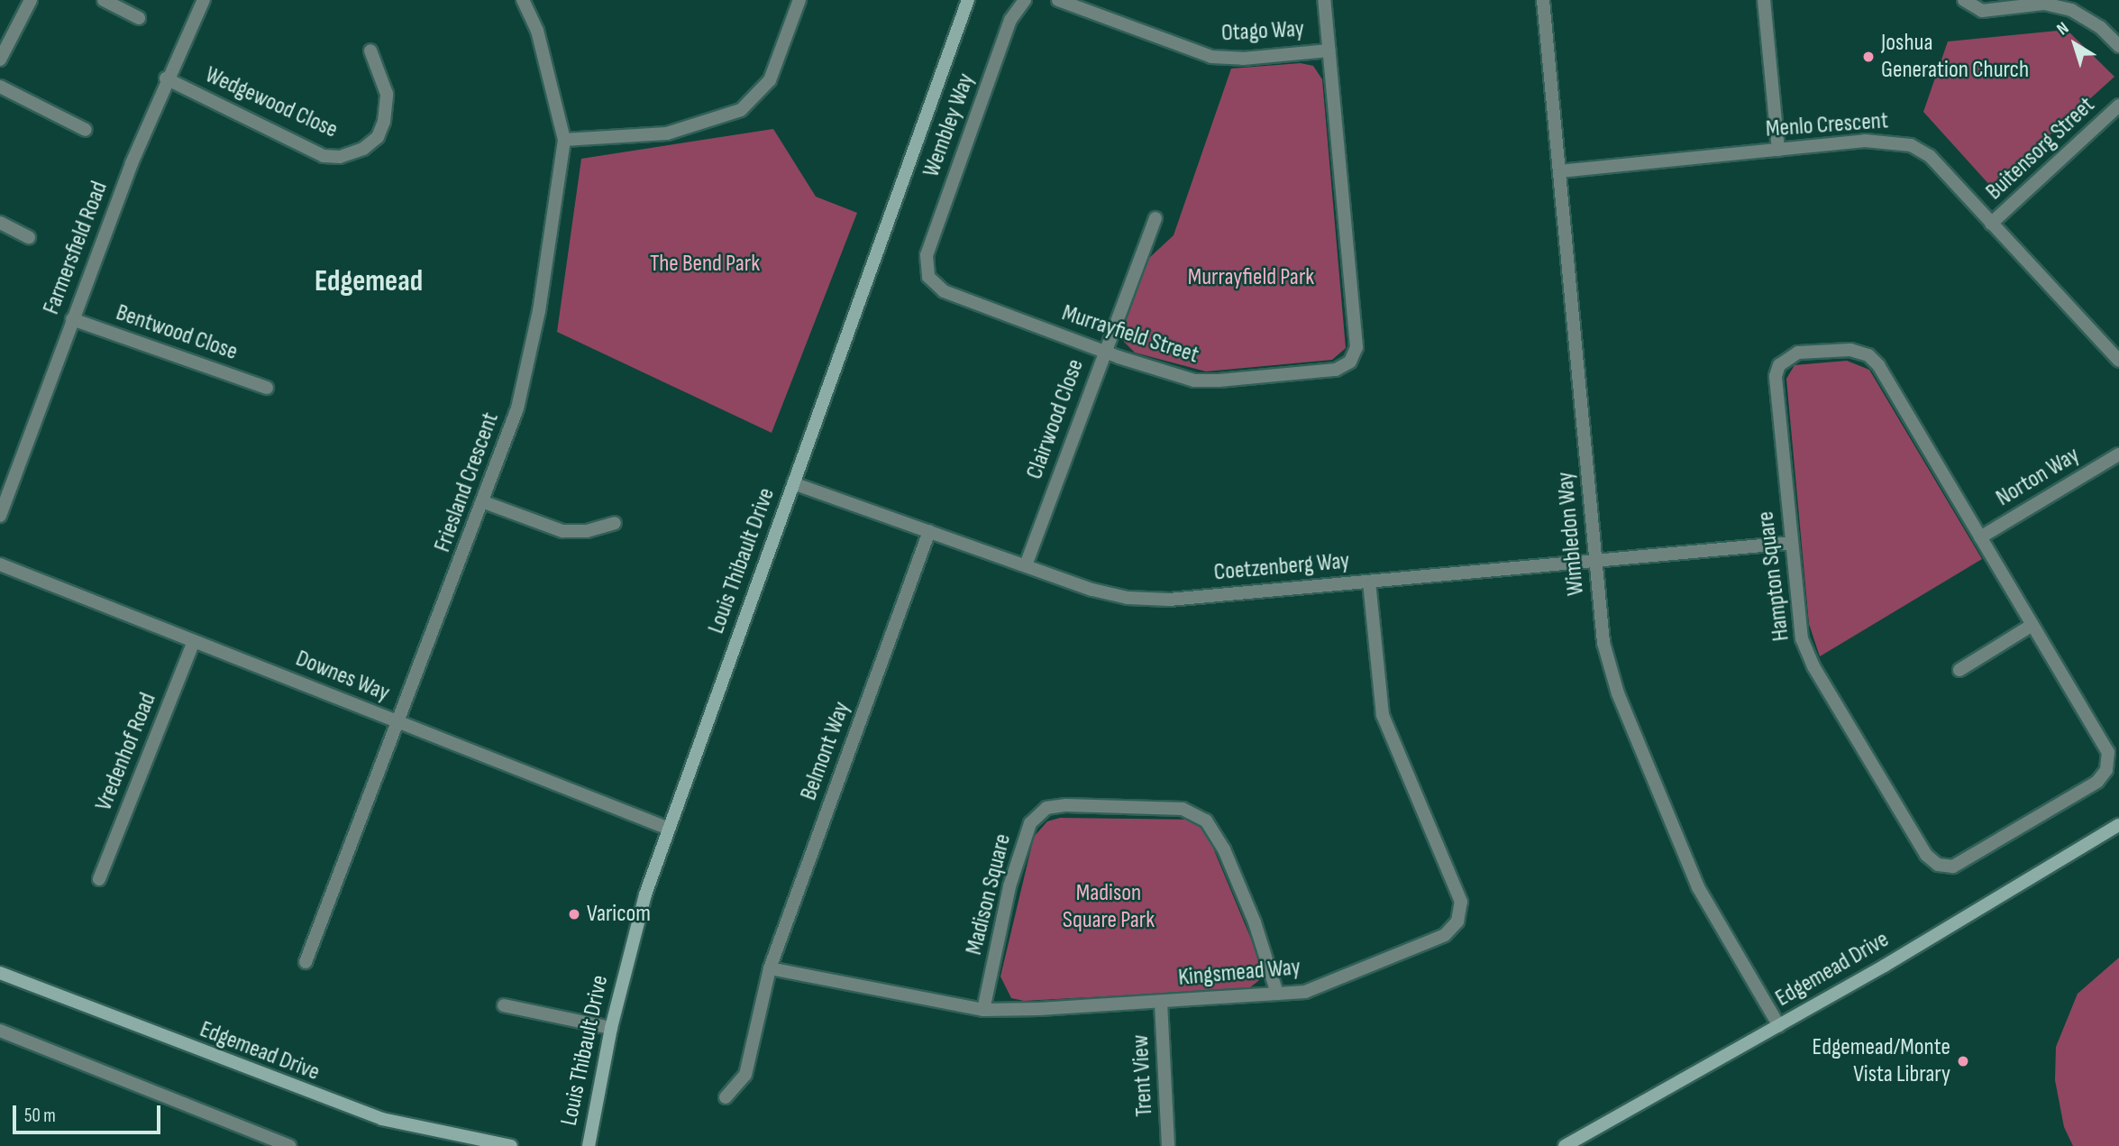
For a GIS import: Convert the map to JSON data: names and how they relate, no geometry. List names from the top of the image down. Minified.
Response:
{"streets":{"street":["Otago Way","Wedgewood Close","Wembley Way","Menlo Crescent","Buitensorg Street","Farmersfield Road","Bentwood Close","Murrayfield Street","Clairwood Close","Norton Way","Friesland Crescent","Wimbledon Way","Louis Thibault Drive","Coetzenberg Way","Hampton Square","Downes Way","Belmont Way","Vredenhof Road","Madison Square","Edgemead Drive","Kingsmead Way","Trent View"]},"crossings":[["Otago Way","Murrayfield Street"],["Wedgewood Close","Farmersfield Road"],["Wembley Way","Murrayfield Street"],["Menlo Crescent","Buitensorg Street"],["Menlo Crescent","Wimbledon Way"],["Farmersfield Road","Bentwood Close"],["Murrayfield Street","Clairwood Close"],["Clairwood Close","Coetzenberg Way"],["Norton Way","Hampton Square"],["Friesland Crescent","Downes Way"],["Wimbledon Way","Coetzenberg Way"],["Wimbledon Way","Edgemead Drive"],["Louis Thibault Drive","Coetzenberg Way"],["Louis Thibault Drive","Downes Way"],["Coetzenberg Way","Hampton Square"],["Coetzenberg Way","Belmont Way"],["Coetzenberg Way","Kingsmead Way"],["Downes Way","Vredenhof Road"],["Belmont Way","Kingsmead Way"],["Madison Square","Kingsmead Way"],["Kingsmead Way","Trent View"]],"districts":["Edgemead"],"parks":["The Bend Park","Murrayfield Park","Madison Square Park"],"places":["Joshua Generation Church","Varicom","Edgemead/Monte Vista Library"],"scale_bar":"50 m","north":"top left"}
